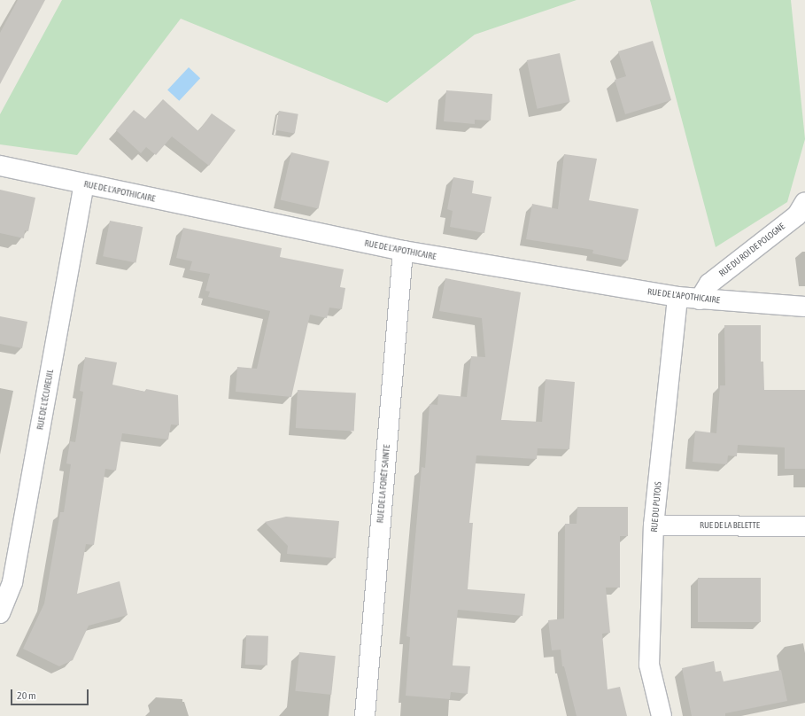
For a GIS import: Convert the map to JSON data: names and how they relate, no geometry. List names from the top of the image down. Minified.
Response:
{"streets":{"street":["RUE DE L'APOTHICAIRE","RUE DU ROI DE POLOGNE","RUE DE L'ÉCUREUIL","RUE DE LA FORÊT SAINTE","RUE DU PUTOIS","RUE DE LA BELETTE"]},"crossings":[["RUE DE L'APOTHICAIRE","RUE DU ROI DE POLOGNE"],["RUE DE L'APOTHICAIRE","RUE DE L'ÉCUREUIL"],["RUE DE L'APOTHICAIRE","RUE DE LA FORÊT SAINTE"],["RUE DE L'APOTHICAIRE","RUE DU PUTOIS"],["RUE DU PUTOIS","RUE DE LA BELETTE"]],"scale_bar":"20 m"}
